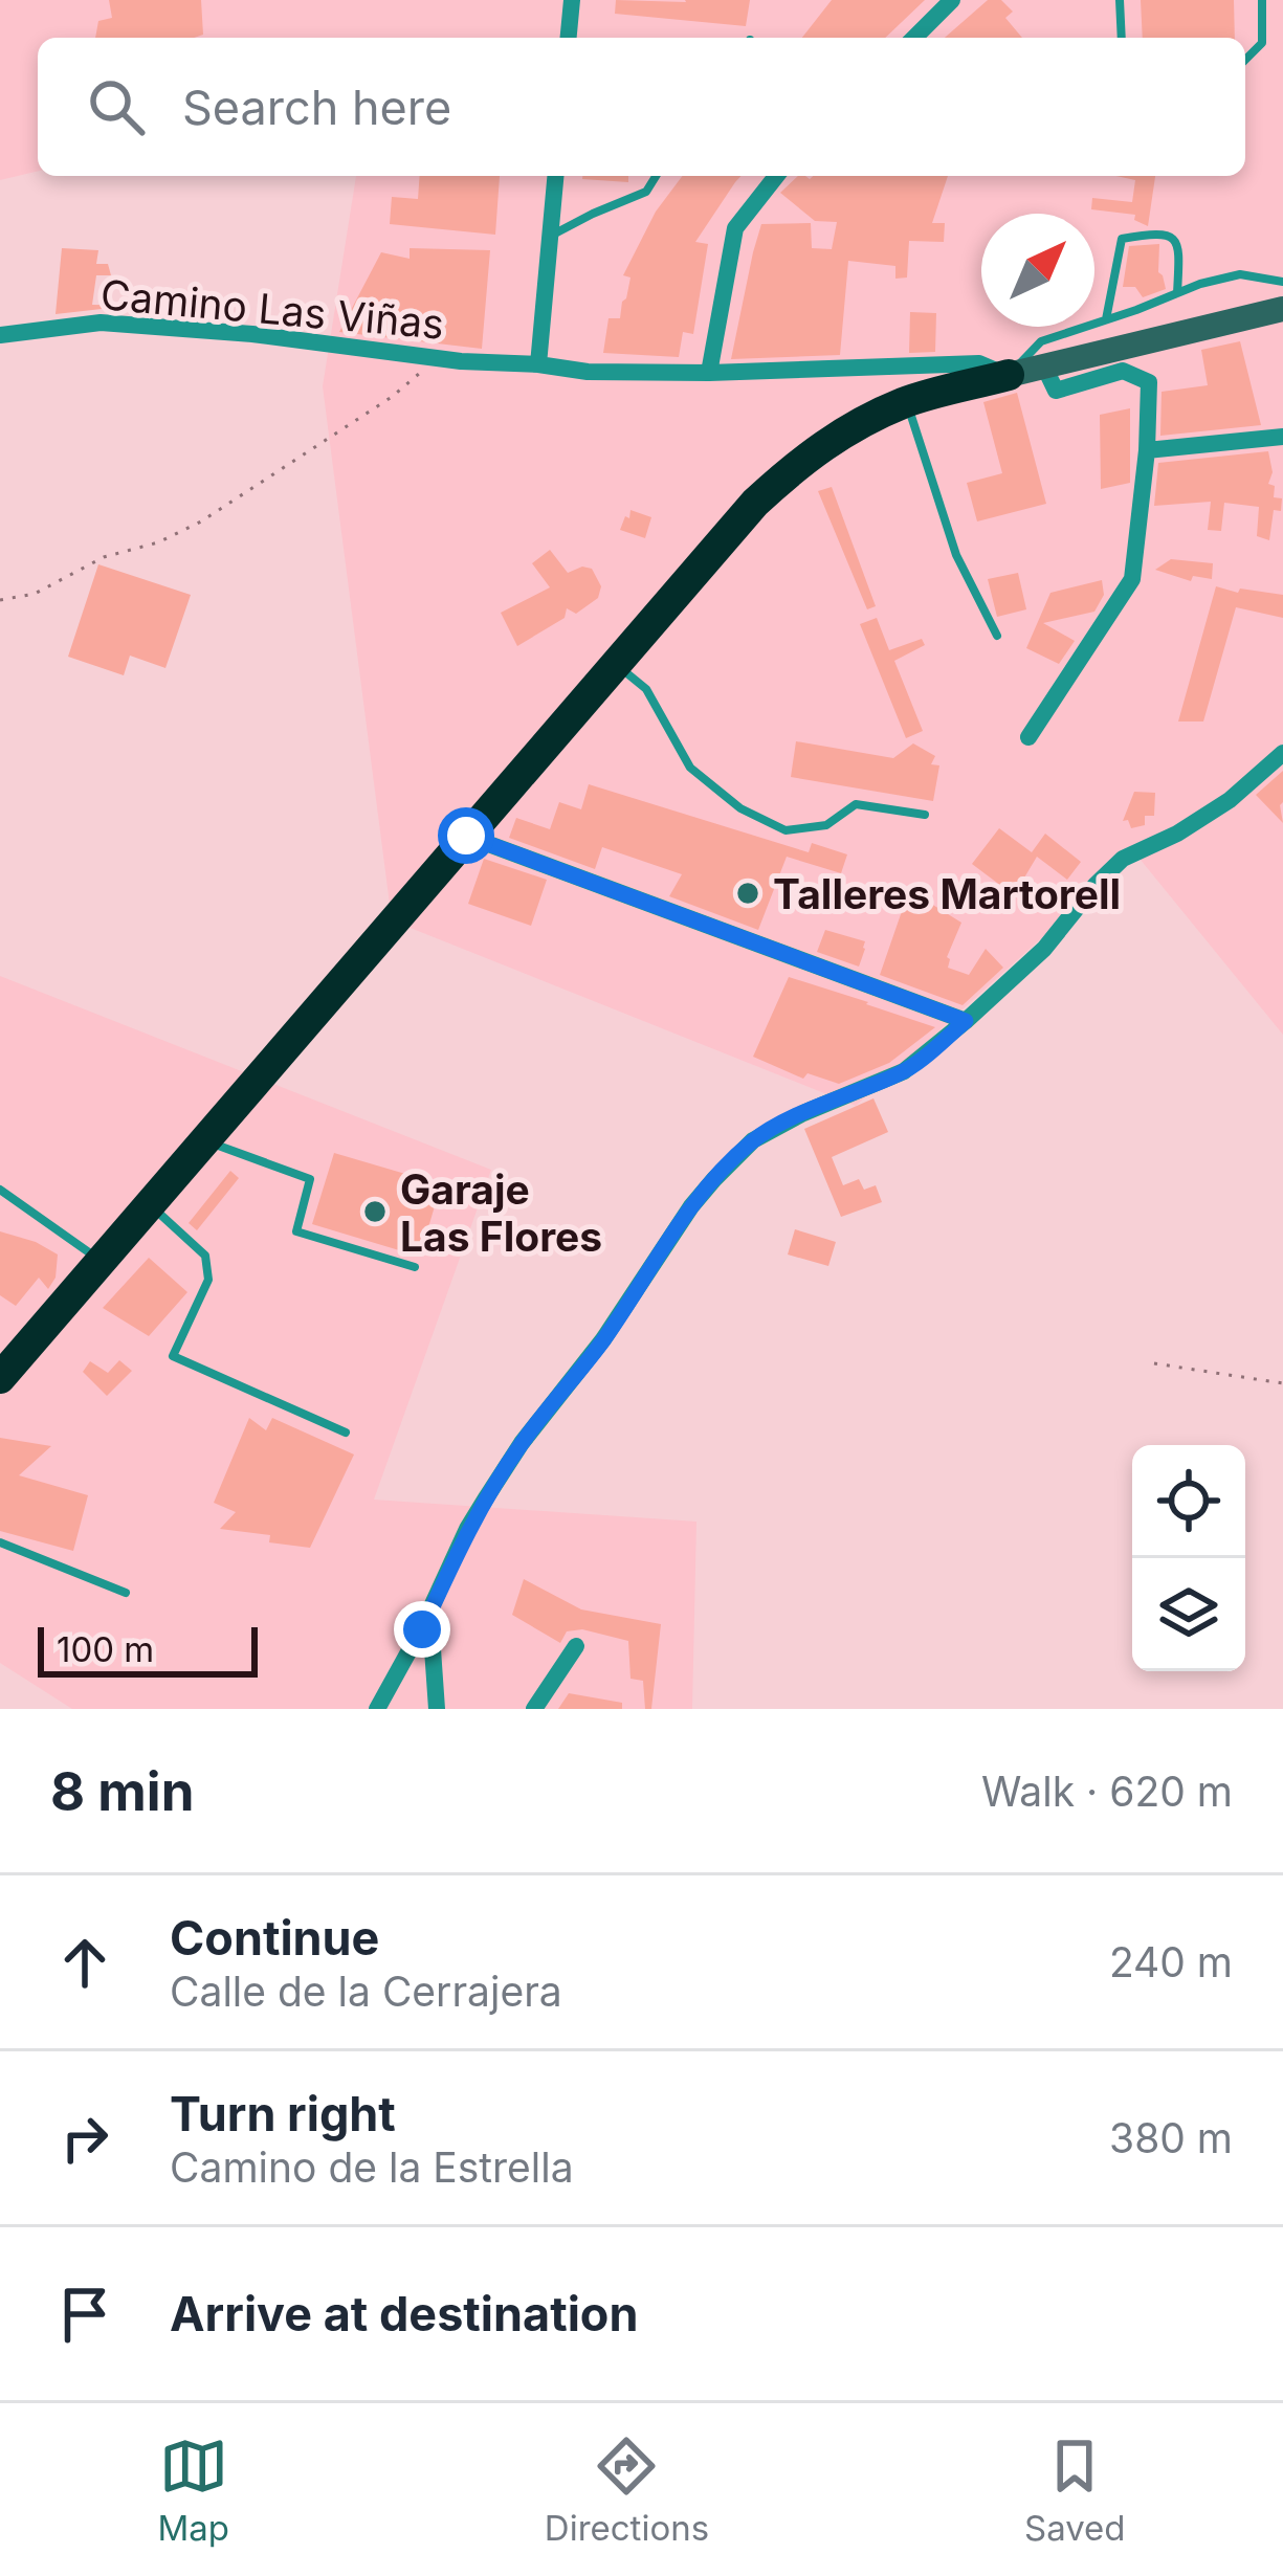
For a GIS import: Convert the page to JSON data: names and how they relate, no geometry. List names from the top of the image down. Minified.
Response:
{"streets":{"street":["Camino Las Viñas"]},"places":["Talleres Martorell","Garaje Las Flores"],"scale_bar":"100 m","north":"top right","page":{"search":"Search here","scale":"100 m","heading":["8 min","Walk · 620 m"],"list":[["Continue","Calle de la Cerrajera","240 m"],["Turn right","Camino de la Estrella","380 m"],"Arrive at destination"],"nav":["Map","Directions","Saved"]}}
